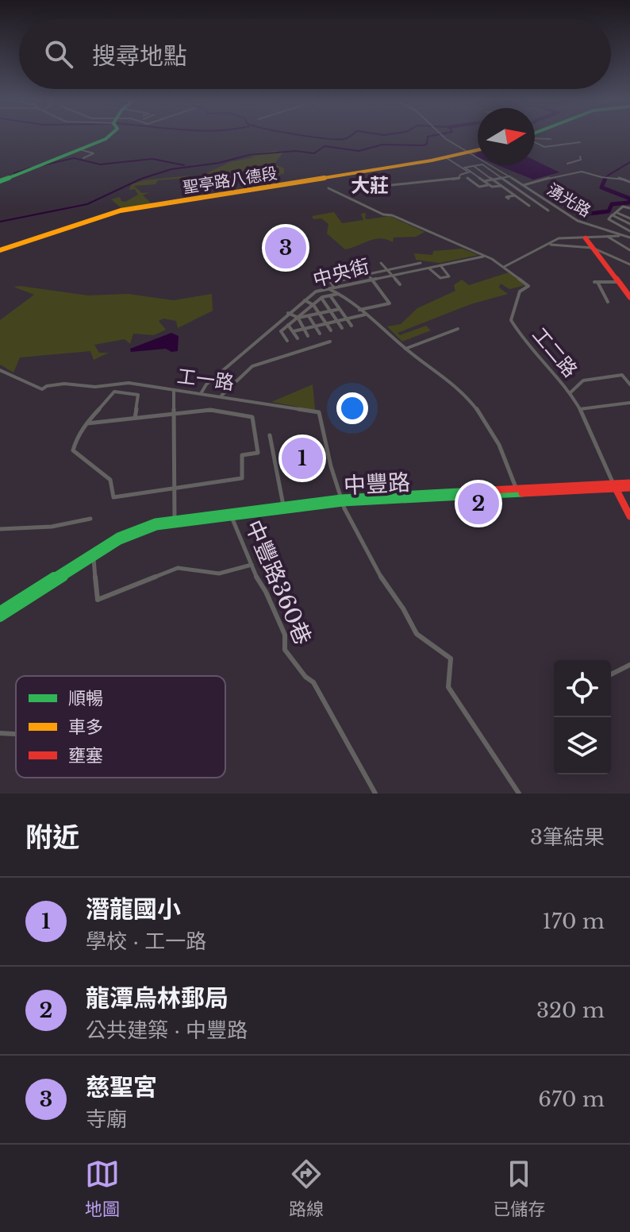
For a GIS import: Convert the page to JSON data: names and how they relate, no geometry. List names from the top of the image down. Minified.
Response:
{"streets":{"street":["聖亭路八德段","湧光路","中央街","工二路","工一路","中豐路","中豐路360巷"]},"crossings":[["聖亭路八德段","湧光路"],["中央街","工二路"],["中央街","工一路"],["工二路","中豐路"],["工一路","中豐路"],["中豐路","中豐路360巷"]],"districts":["大莊"],"legend":["順暢","車多","壅塞"],"north":"right","page":{"search":"搜尋地點","pins":["3","1","2"],"heading":["附近","3筆結果"],"list":[{"mark":"1","name":"潛龍國小","note":"學校 · 工一路","value":"170 m"},{"mark":"2","name":"龍潭烏林郵局","note":"公共建築 · 中豐路","value":"320 m"},{"mark":"3","name":"慈聖宮","note":"寺廟","value":"670 m"}],"nav":["地圖","路線","已儲存"]}}
